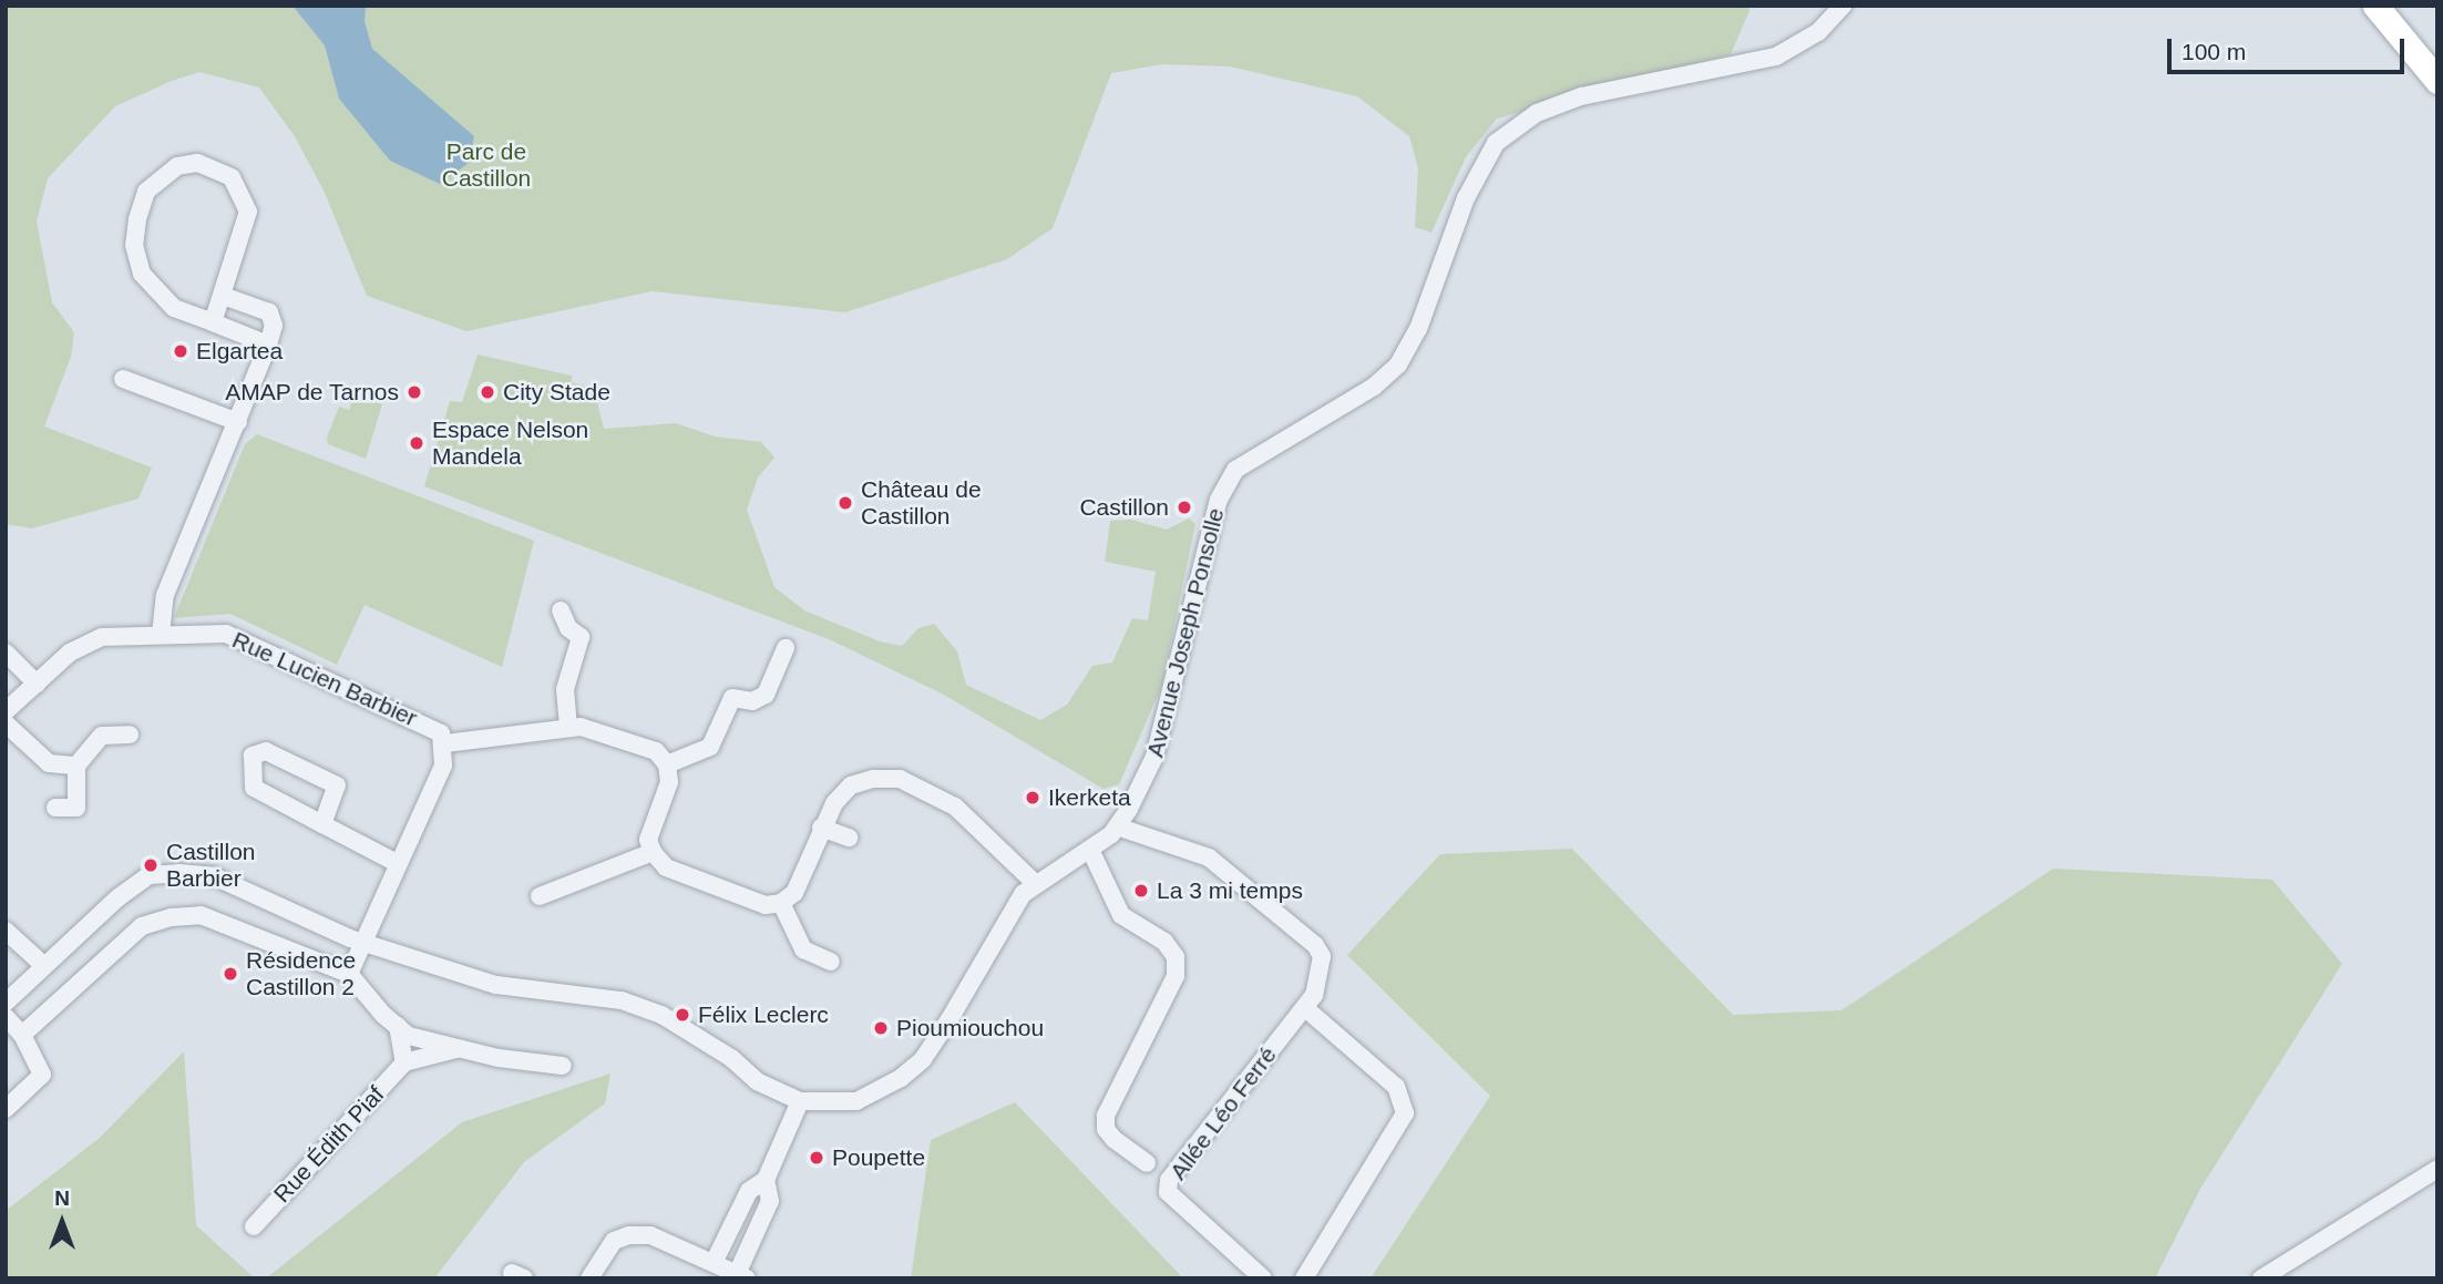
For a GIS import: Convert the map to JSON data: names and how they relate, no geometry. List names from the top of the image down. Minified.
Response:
{"streets":{"street":["Avenue Joseph Ponsolle","Rue Lucien Barbier","Allée Léo Ferré","Rue Édith Piaf"]},"crossings":[["Avenue Joseph Ponsolle","Allée Léo Ferré"]],"parks":["Parc de Castillon"],"places":["Elgartea","AMAP de Tarnos","City Stade","Espace Nelson Mandela","Château de Castillon","Castillon","Ikerketa","Castillon Barbier","La 3 mi temps","Résidence Castillon 2","Félix Leclerc","Pioumiouchou","Poupette"],"scale_bar":"100 m","north":"top"}
